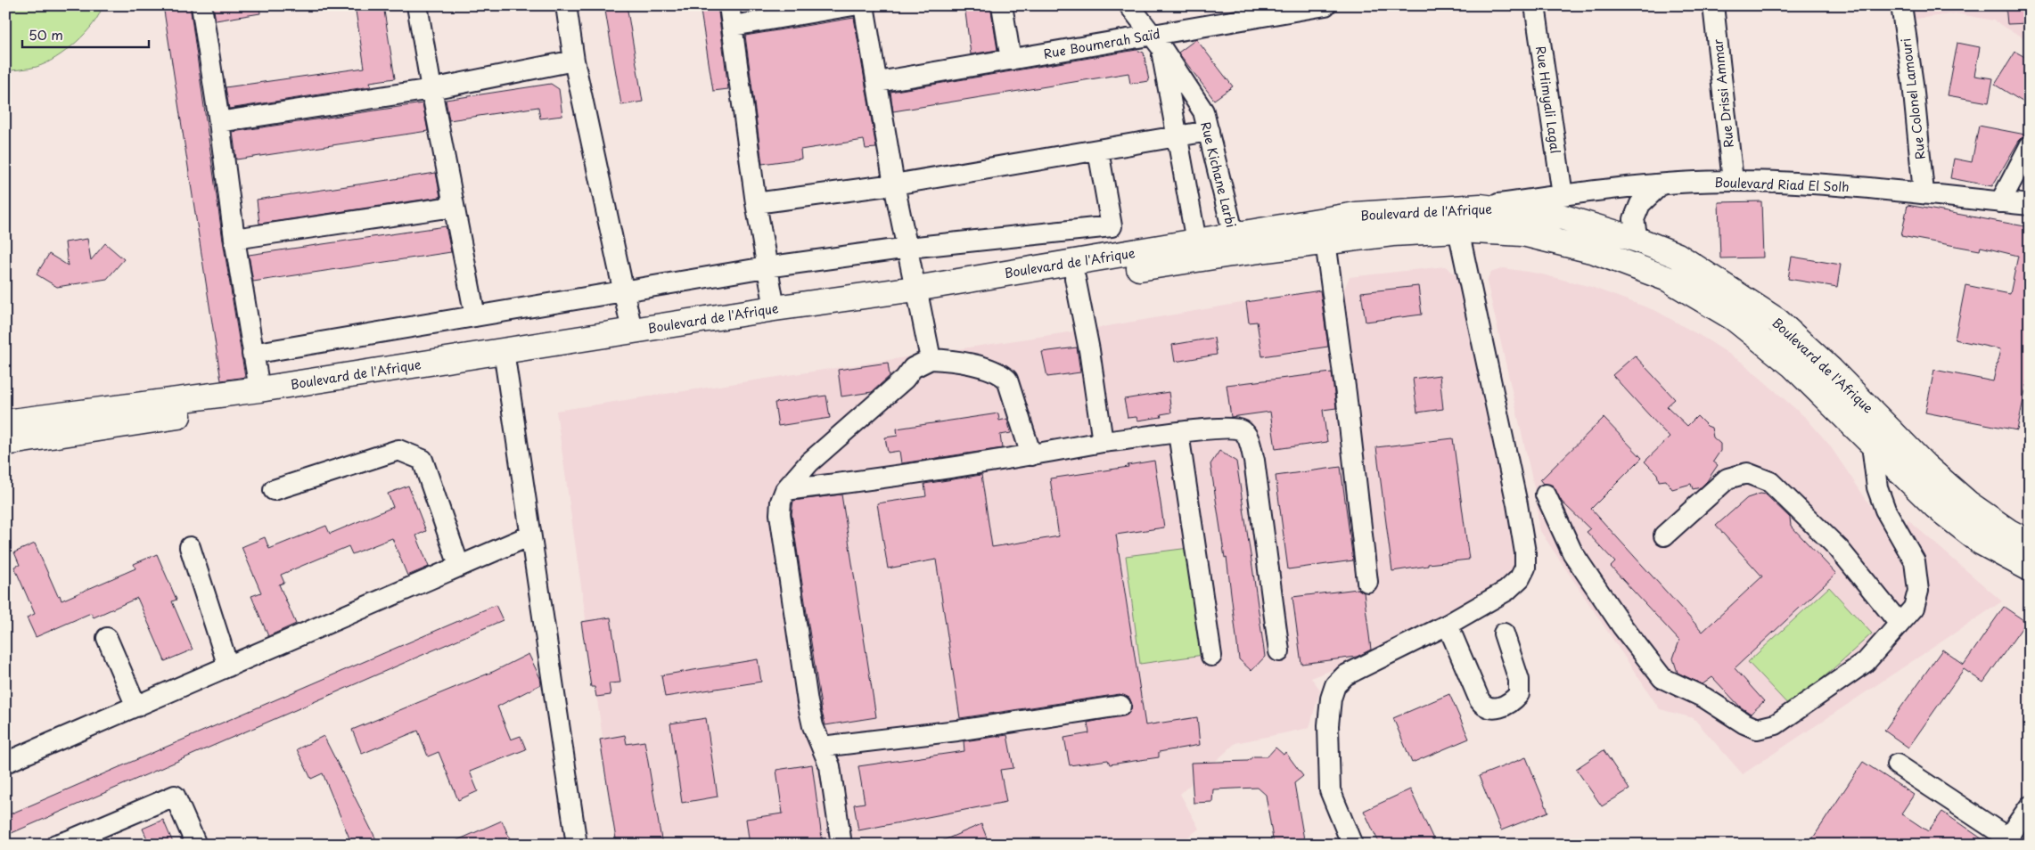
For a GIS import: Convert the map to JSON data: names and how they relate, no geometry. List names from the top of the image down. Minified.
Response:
{"streets":{"main road":["Boulevard de l'Afrique"],"street":["Rue Boumerah Saïd","Rue Drissi Ammar","Rue Colonel Lamouri","Rue Himyali Lagal","Rue Kichane Larbi","Boulevard Riad El Solh"]},"crossings":[["Rue Boumerah Saïd","Rue Kichane Larbi"],["Rue Drissi Ammar","Boulevard Riad El Solh"],["Rue Colonel Lamouri","Boulevard Riad El Solh"],["Rue Himyali Lagal","Boulevard Riad El Solh"],["Rue Kichane Larbi","Boulevard de l'Afrique"],["Boulevard Riad El Solh","Boulevard de l'Afrique"]],"scale_bar":"50 m"}
